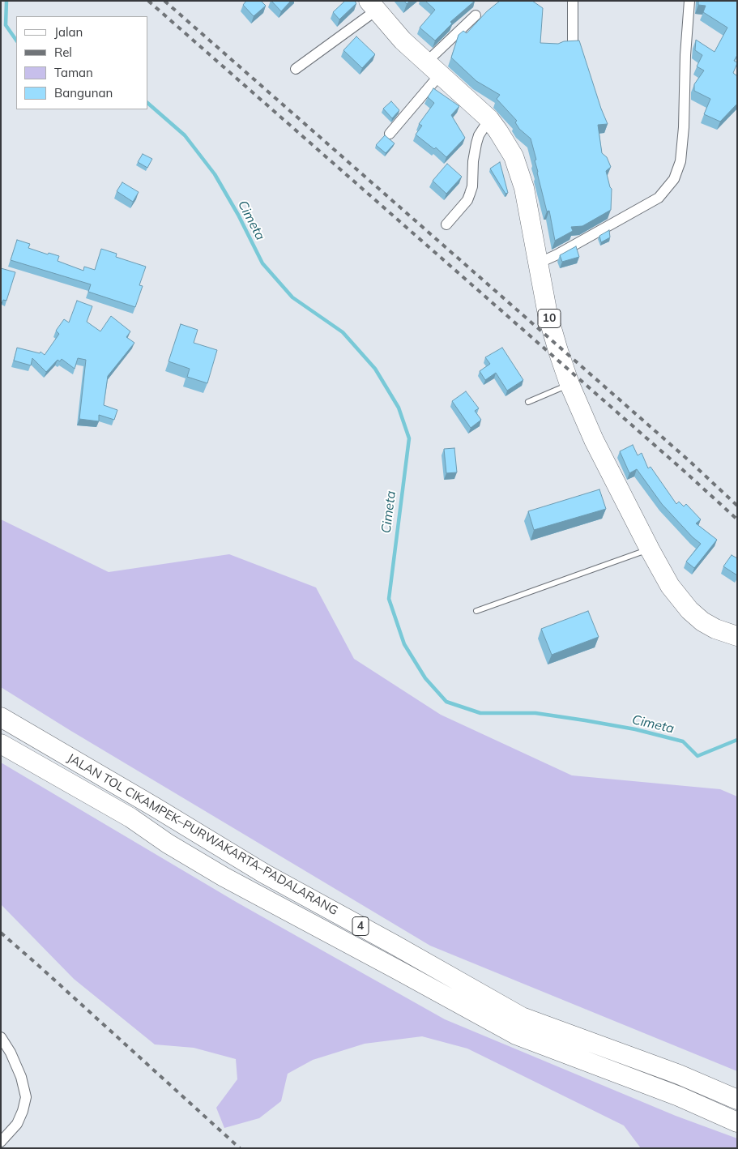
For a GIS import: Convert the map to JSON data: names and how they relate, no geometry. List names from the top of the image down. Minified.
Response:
{"streets":{"highway":["10","JALAN TOL CIKAMPEK–PURWAKARTA–PADALARANG","4"]},"water":["Cimeta"],"legend":["Jalan","Rel","Taman","Bangunan"]}
